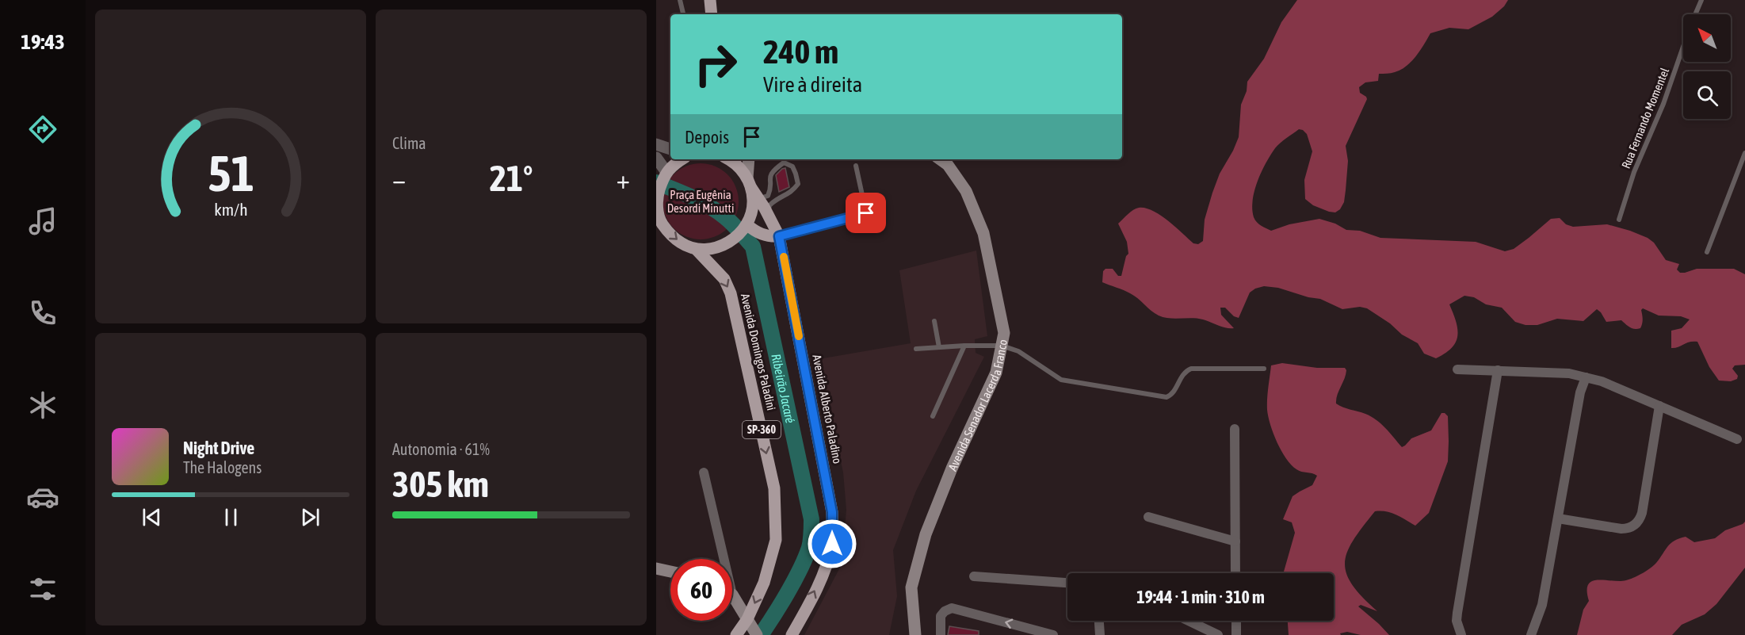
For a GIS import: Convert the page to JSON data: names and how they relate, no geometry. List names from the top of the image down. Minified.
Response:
{"streets":{"main road":["Avenida Domingos Paladini","Avenida Senador Lacerda Franco","Avenida Alberto Paladino","SP-360"],"lane":["Rua Fernando Momentel"]},"one_way":["Avenida Domingos Paladini","Avenida Alberto Paladino"],"water":["Ribeirão Jacaré"],"parks":["Praça Eugênia Desordi Minutti"],"north":"top left","page":{"tabs":"19:43","tile":["Clima",["Autonomia · 61%","305 km"]],"turn":["240 m","Vire à direita"],"then":"Depois","heat":["−","21°","+"],"song":["Night Drive","The Halogens"],"limit":"60","trip":"19:44 · 1 min · 310 m","gauge":["51","km/h"]}}
